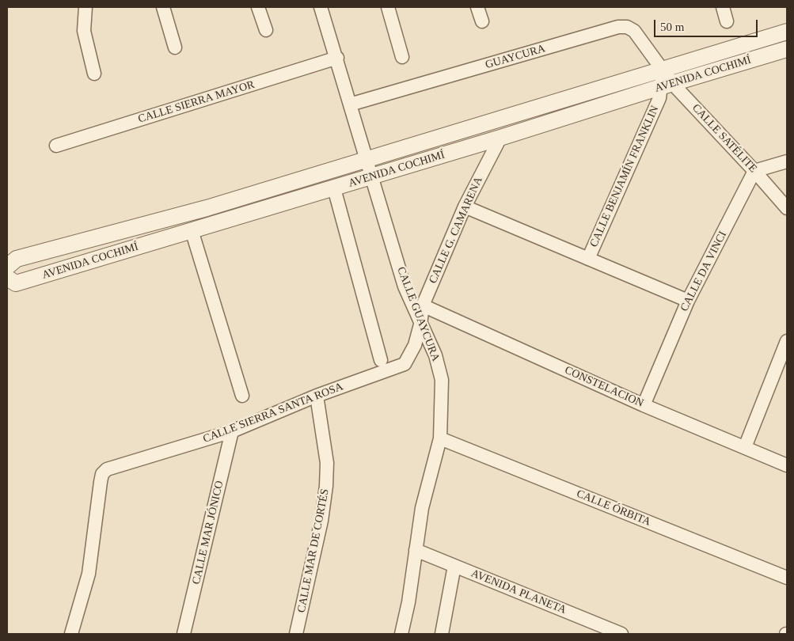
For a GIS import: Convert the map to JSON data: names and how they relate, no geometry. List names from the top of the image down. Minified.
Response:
{"streets":{"street":["GUAYCURA","AVENIDA COCHIMÍ","CALLE SIERRA MAYOR","CALLE SATÉLITE","CALLE BENJAMÍN FRANKLIN","CALLE G. CAMARENA","CALLE DA VINCI","CALLE GUAYCURA","CONSTELACION","CALLE SIERRA SANTA ROSA","CALLE ÓRBITA","CALLE MAR JÓNICO","CALLE MAR DE CORTÉS","AVENIDA PLANETA"]},"crossings":[["GUAYCURA","AVENIDA COCHIMÍ"],["GUAYCURA","CALLE BENJAMÍN FRANKLIN"],["GUAYCURA","CALLE GUAYCURA"],["AVENIDA COCHIMÍ","CALLE SATÉLITE"],["AVENIDA COCHIMÍ","CALLE BENJAMÍN FRANKLIN"],["AVENIDA COCHIMÍ","CALLE G. CAMARENA"],["AVENIDA COCHIMÍ","CALLE GUAYCURA"],["CALLE SATÉLITE","CALLE BENJAMÍN FRANKLIN"],["CALLE SATÉLITE","CALLE DA VINCI"],["CALLE G. CAMARENA","CALLE GUAYCURA"],["CALLE G. CAMARENA","CONSTELACION"],["CALLE G. CAMARENA","CALLE SIERRA SANTA ROSA"],["CALLE DA VINCI","CONSTELACION"],["CALLE GUAYCURA","CALLE SIERRA SANTA ROSA"],["CALLE GUAYCURA","CALLE ÓRBITA"],["CALLE GUAYCURA","AVENIDA PLANETA"],["CALLE SIERRA SANTA ROSA","CALLE MAR JÓNICO"],["CALLE SIERRA SANTA ROSA","CALLE MAR DE CORTÉS"]],"scale_bar":"50 m"}
